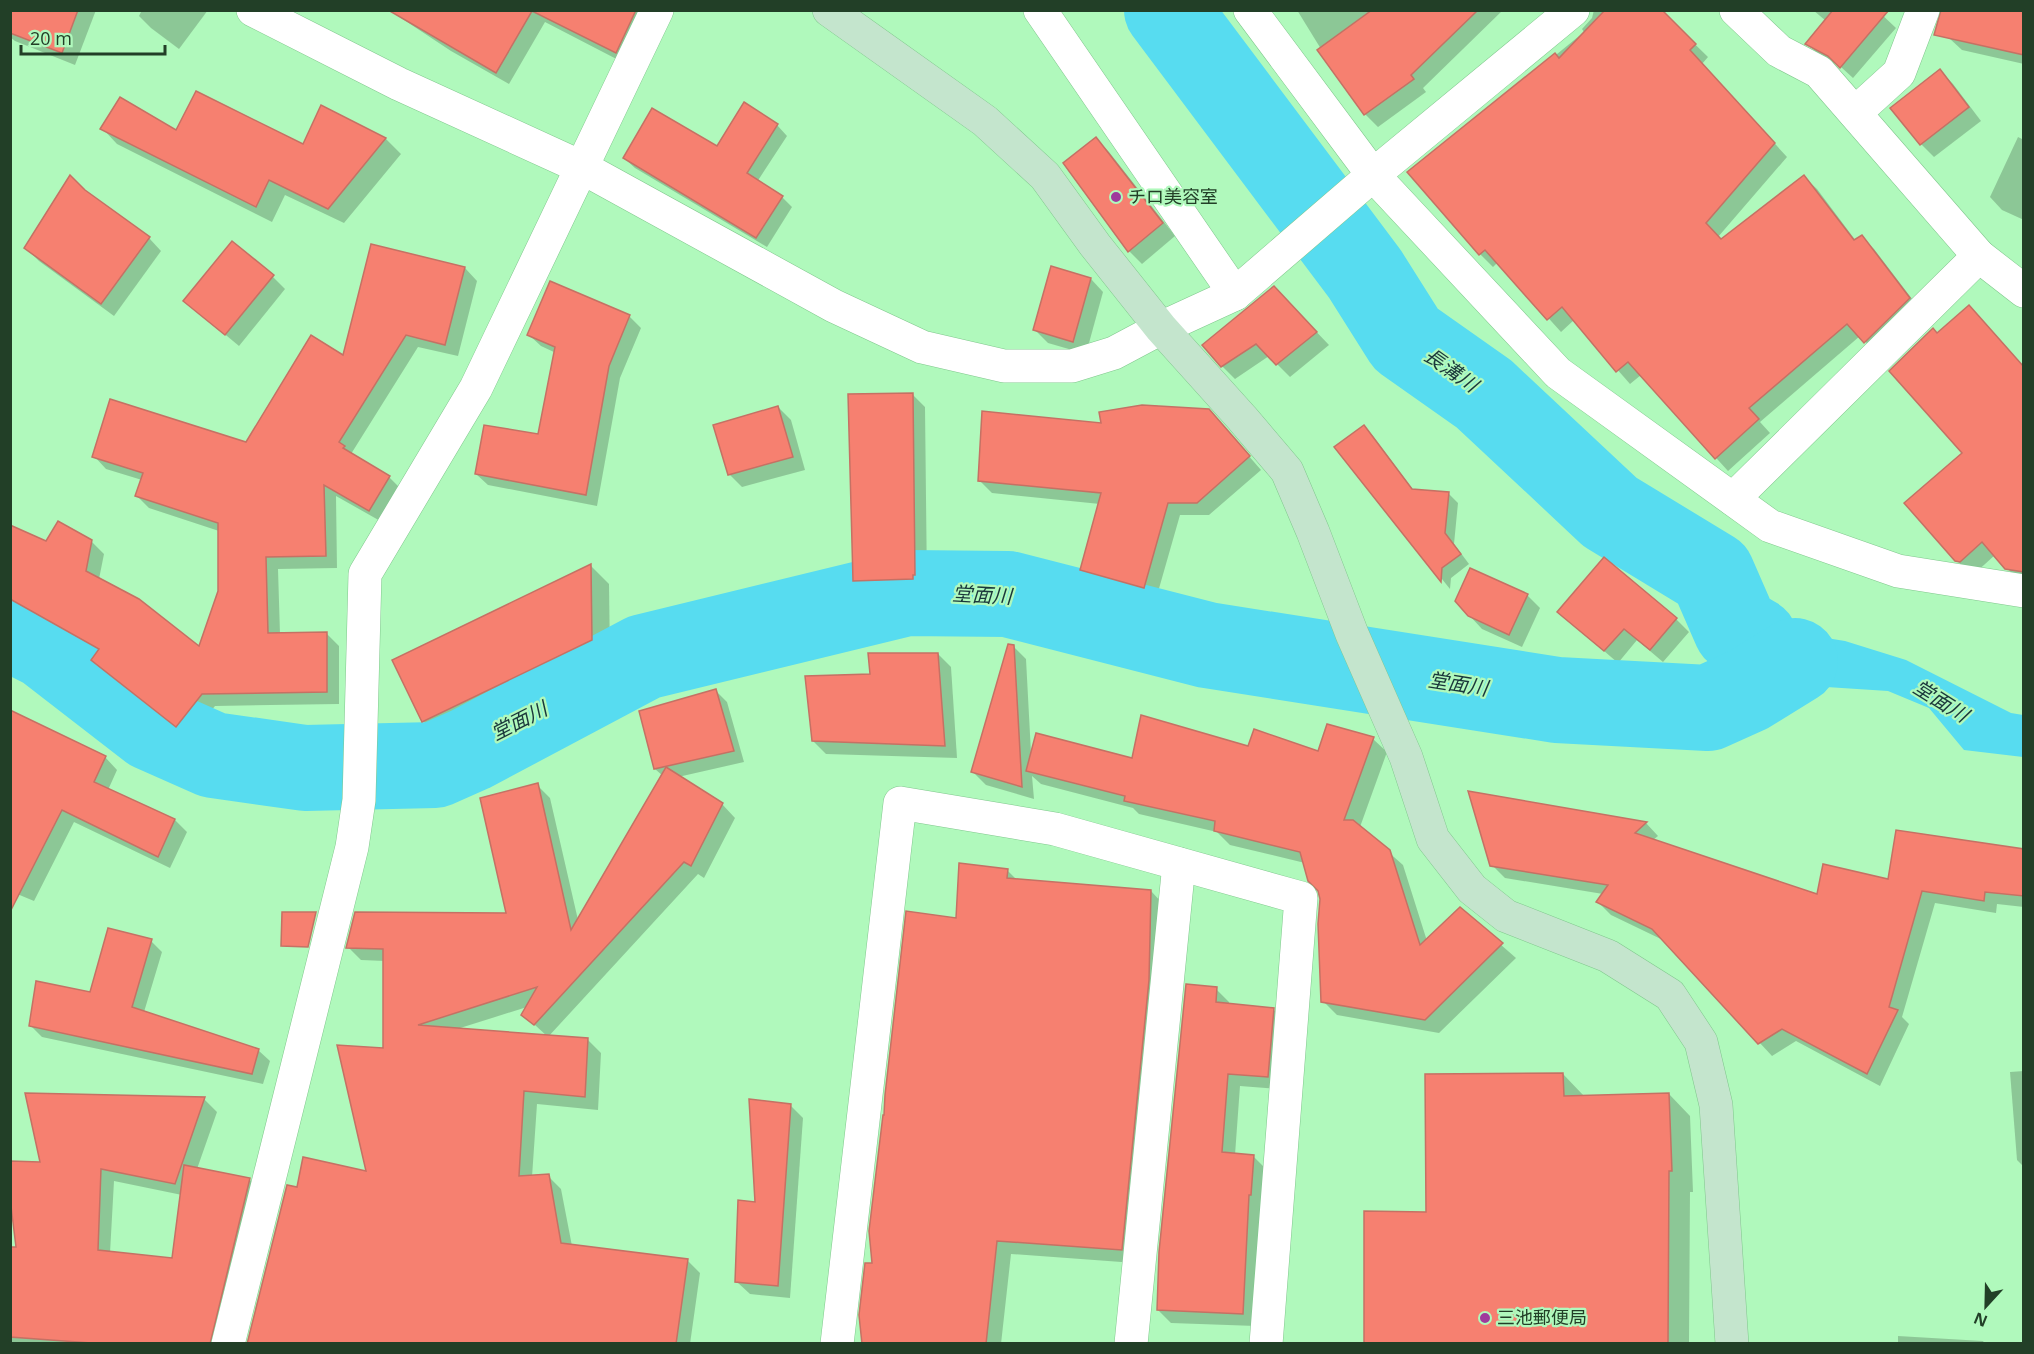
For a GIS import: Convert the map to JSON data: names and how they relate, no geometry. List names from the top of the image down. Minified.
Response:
{"water":["長溝川","堂面川"],"places":["チロ美容室","三池郵便局"],"scale_bar":"20 m","north":"bottom"}
